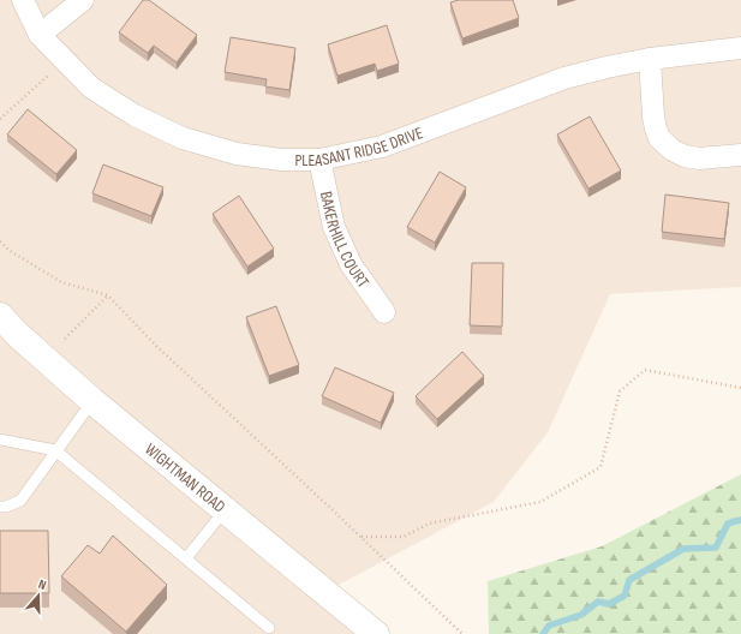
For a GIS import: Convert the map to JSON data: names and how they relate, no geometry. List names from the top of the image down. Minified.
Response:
{"streets":{"main road":["WIGHTMAN ROAD"],"street":["PLEASANT RIDGE DRIVE","BAKERHILL COURT"]},"crossings":[["PLEASANT RIDGE DRIVE","BAKERHILL COURT"]],"north":"top"}
